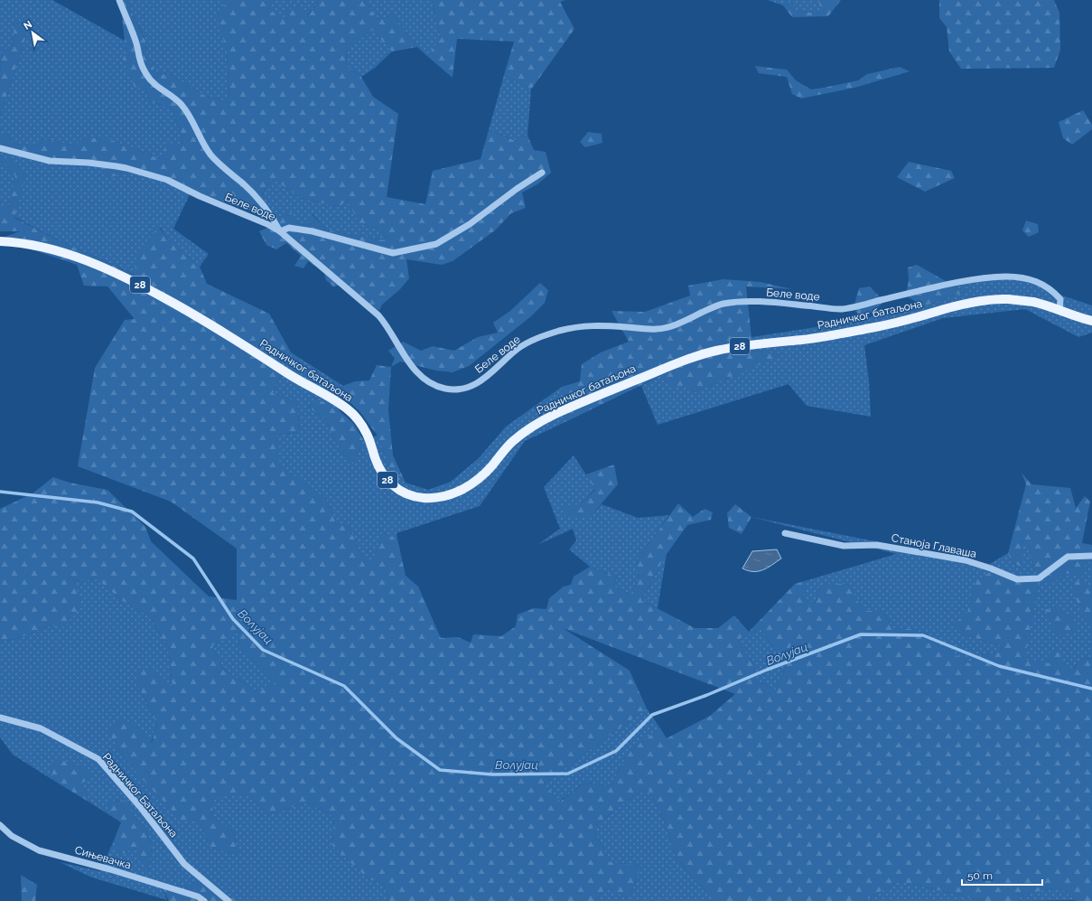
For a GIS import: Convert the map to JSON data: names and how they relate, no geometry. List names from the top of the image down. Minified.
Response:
{"streets":{"main road":["28","Радничког батаљона"],"street":["Беле воде","Станоја Главаша","Радничког Батаљона","Сињевачка"]},"crossings":[["Беле воде","Радничког батаљона"]],"water":["Волујац"],"scale_bar":"50 m","north":"top left"}
